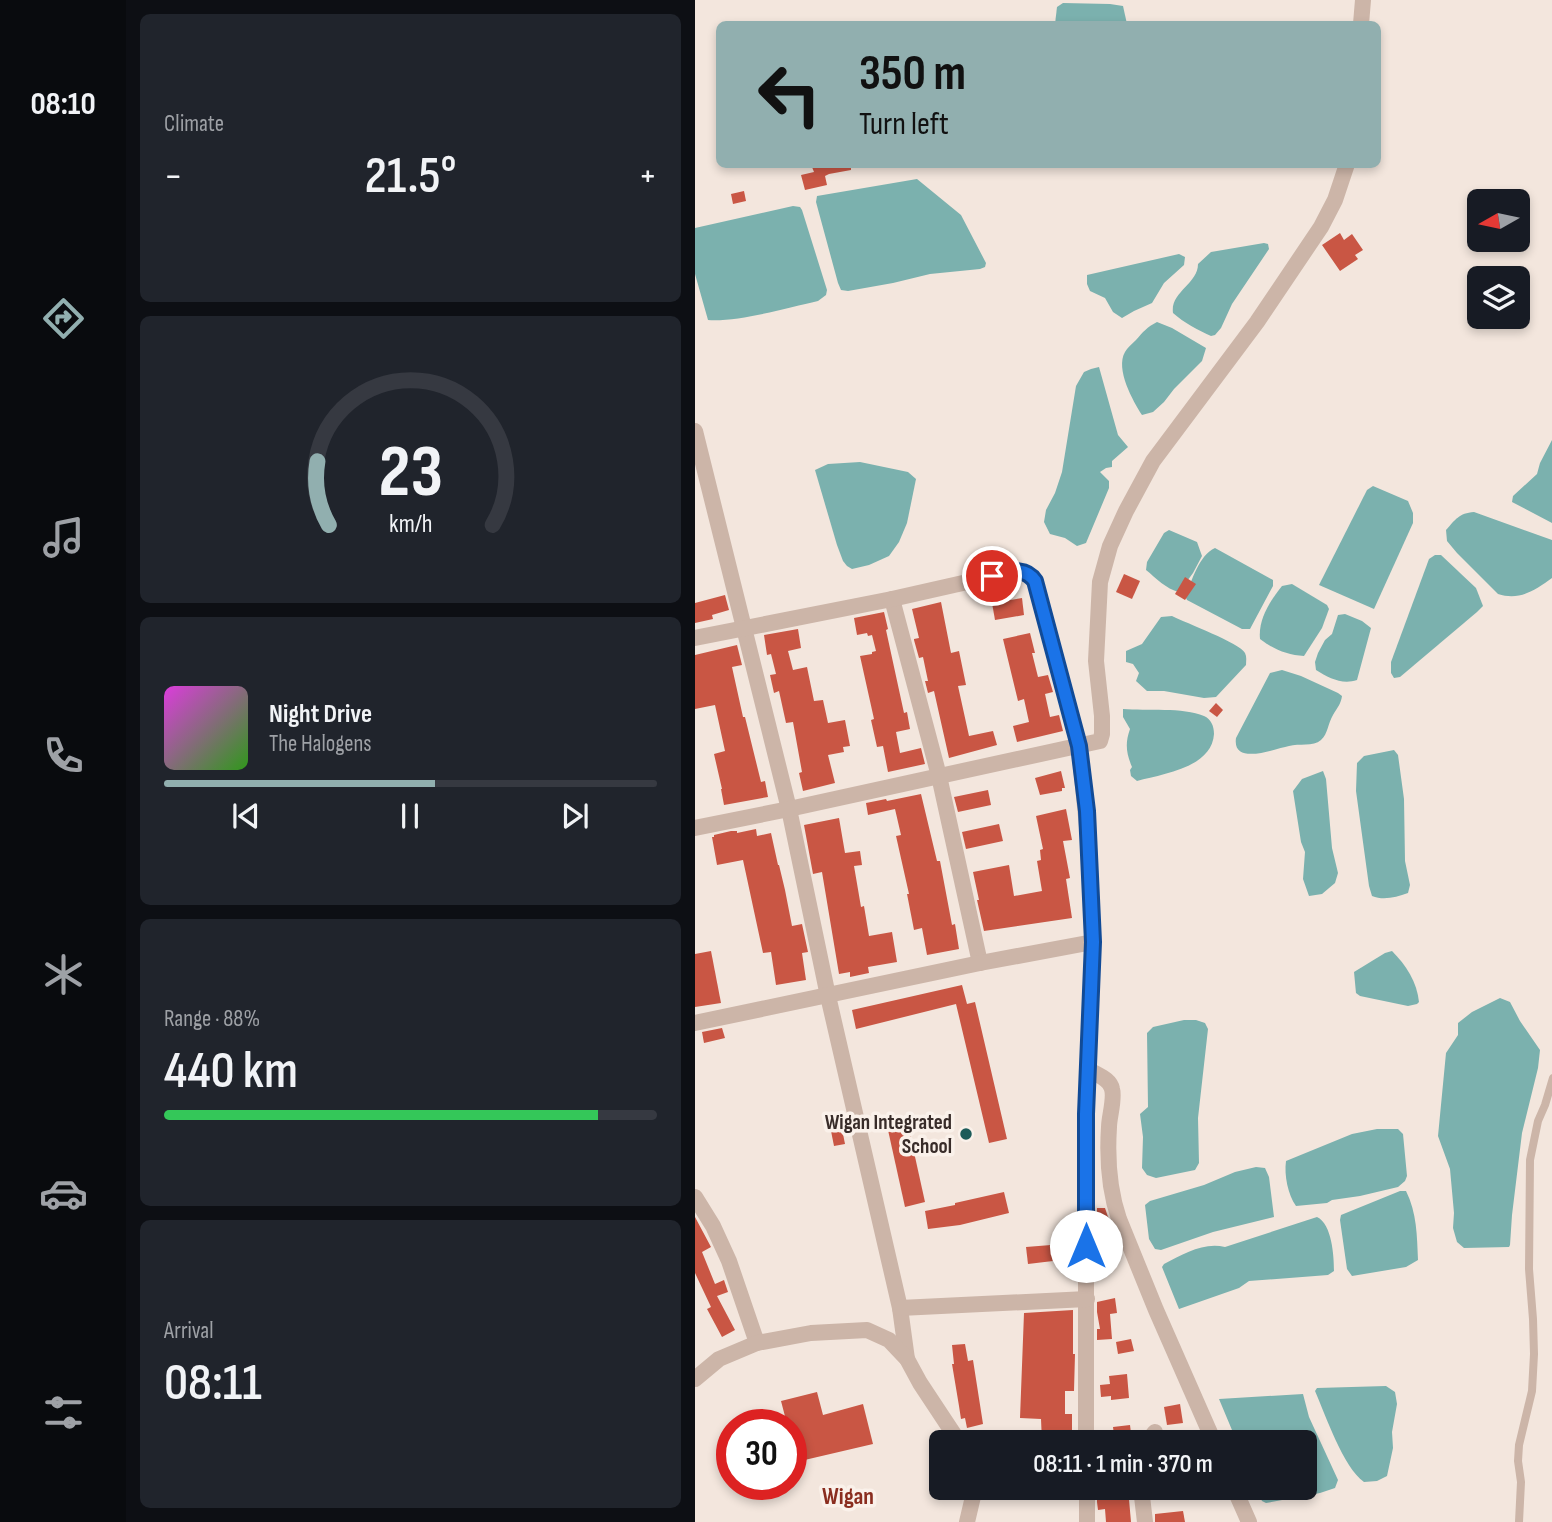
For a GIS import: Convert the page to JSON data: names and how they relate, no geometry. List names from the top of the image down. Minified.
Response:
{"districts":["Wigan"],"places":["Wigan Integrated School"],"north":"left","page":{"tabs":"08:10","tile":["Climate",["Range · 88%","440 km"],["Arrival","08:11"]],"turn":["350 m","Turn left"],"heat":["−","21.5°","+"],"song":["Night Drive","The Halogens"],"limit":"30","trip":"08:11 · 1 min · 370 m","gauge":["23","km/h"]}}
